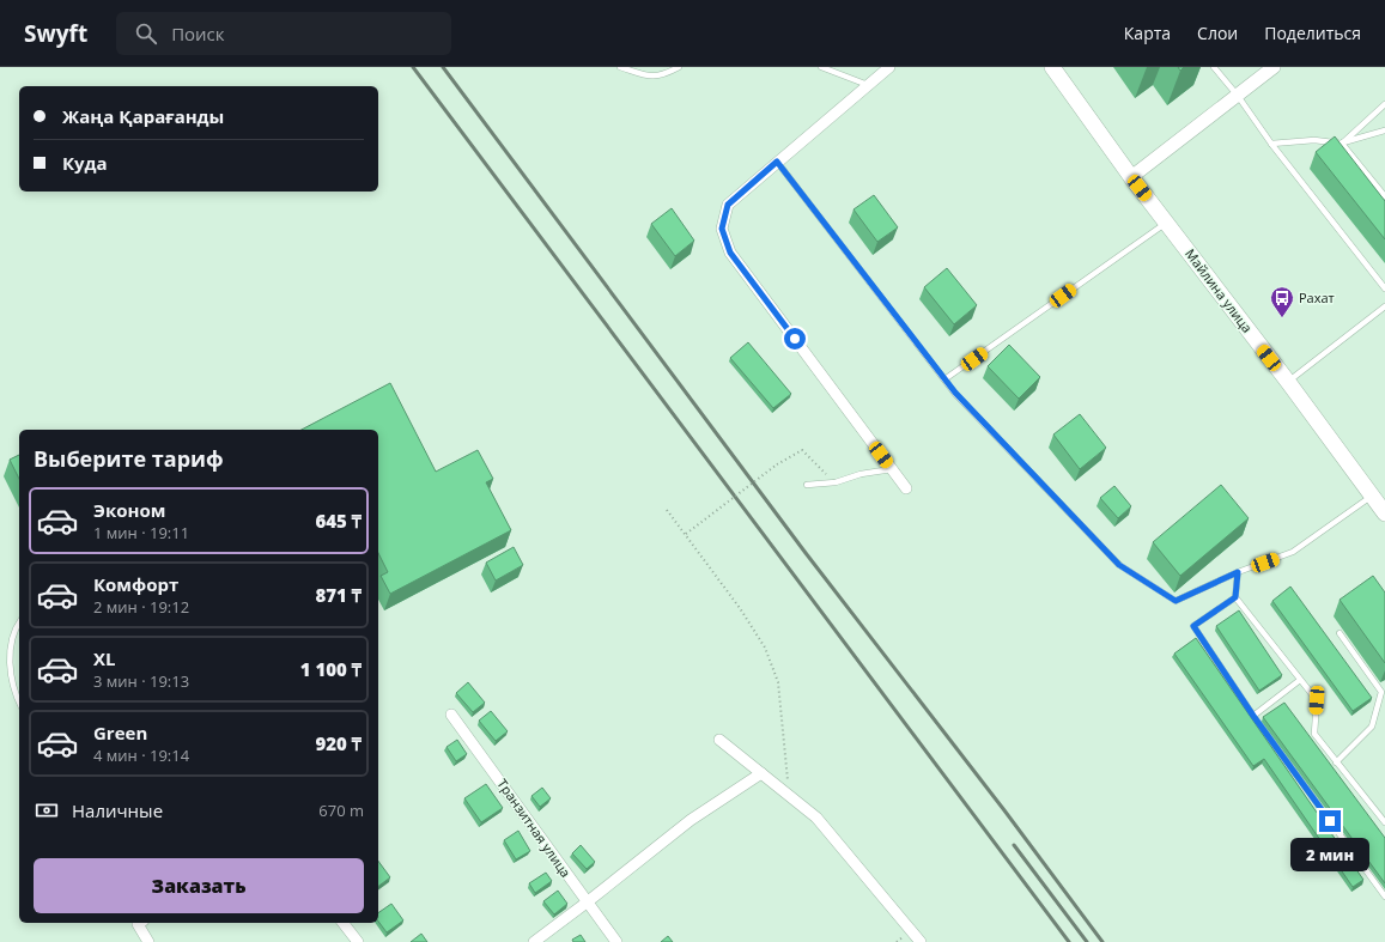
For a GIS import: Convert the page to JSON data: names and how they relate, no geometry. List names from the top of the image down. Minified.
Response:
{"streets":{"main road":["Майлина улица"],"street":["Транзитная улица"]},"places":{"bus stop":["Рахат"]},"page":{"header":"Swyft","search":"Поиск","nav":["Карта","Слои","Поделиться"],"banner":["Жаңа Қарағанды","Куда"],"heading":"Выберите тариф","list":[{"name":"Эконом","note":"1 мин · 19:11","value":"645 ₸"},{"name":"Комфорт","note":"2 мин · 19:12","value":"871 ₸"},{"name":"XL","note":"3 мин · 19:13","value":"1 100 ₸"},{"name":"Green","note":"4 мин · 19:14","value":"920 ₸"}],"pay":["Наличные","670 m"],"bubble":"2 мин","buttons":"Заказать"}}
